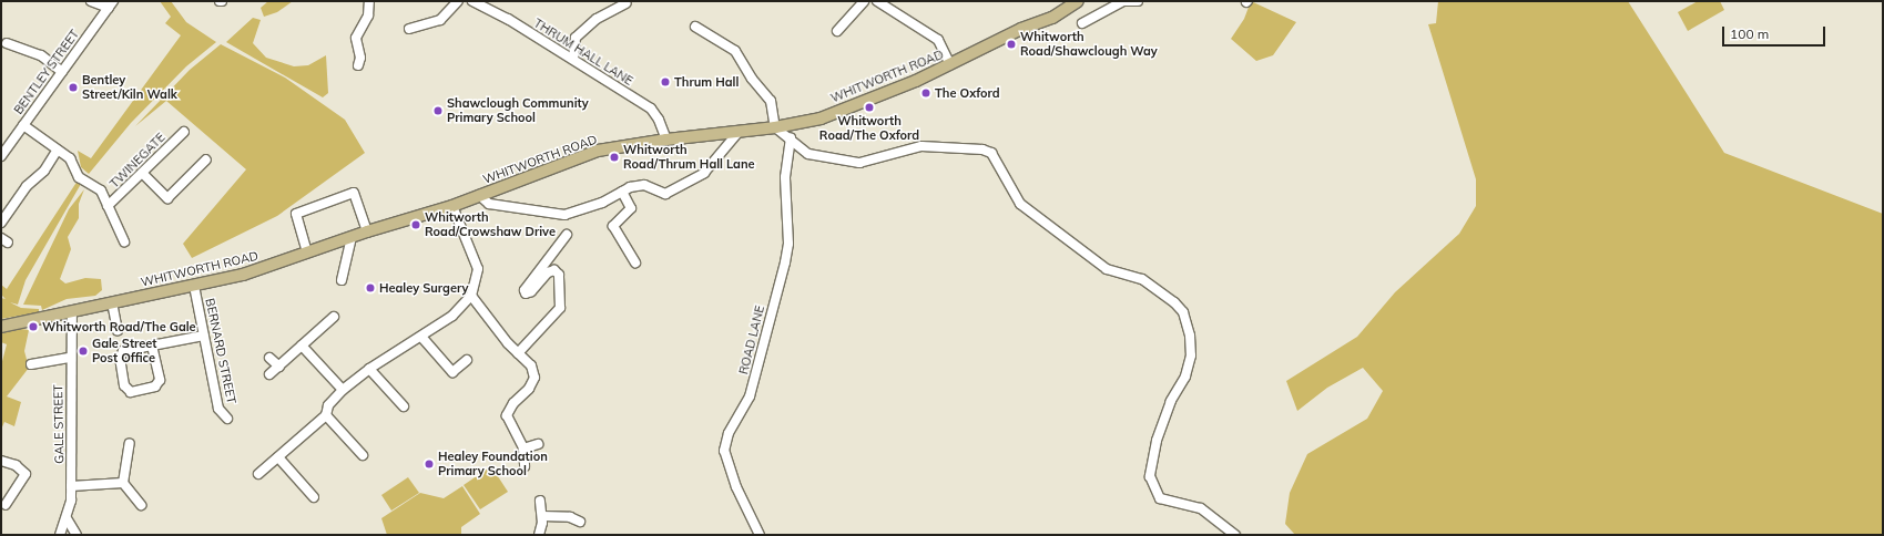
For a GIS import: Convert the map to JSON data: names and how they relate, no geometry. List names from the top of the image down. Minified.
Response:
{"streets":{"main road":["WHITWORTH ROAD"],"street":["THRUM HALL LANE","BENTLEY STREET","TWINEGATE","ROAD LANE","BERNARD STREET","GALE STREET"]},"crossings":[["THRUM HALL LANE","WHITWORTH ROAD"],["WHITWORTH ROAD","BERNARD STREET"],["WHITWORTH ROAD","GALE STREET"]],"places":["Whitworth Road/Shawclough Way","Thrum Hall","Bentley Street/Kiln Walk","The Oxford","Whitworth Road/The Oxford","Shawclough Community Primary School","Whitworth Road/Thrum Hall Lane","Whitworth Road/Crowshaw Drive","Healey Surgery","Whitworth Road/The Gale","Gale Street Post Office","Healey Foundation Primary School"],"scale_bar":"100 m"}
